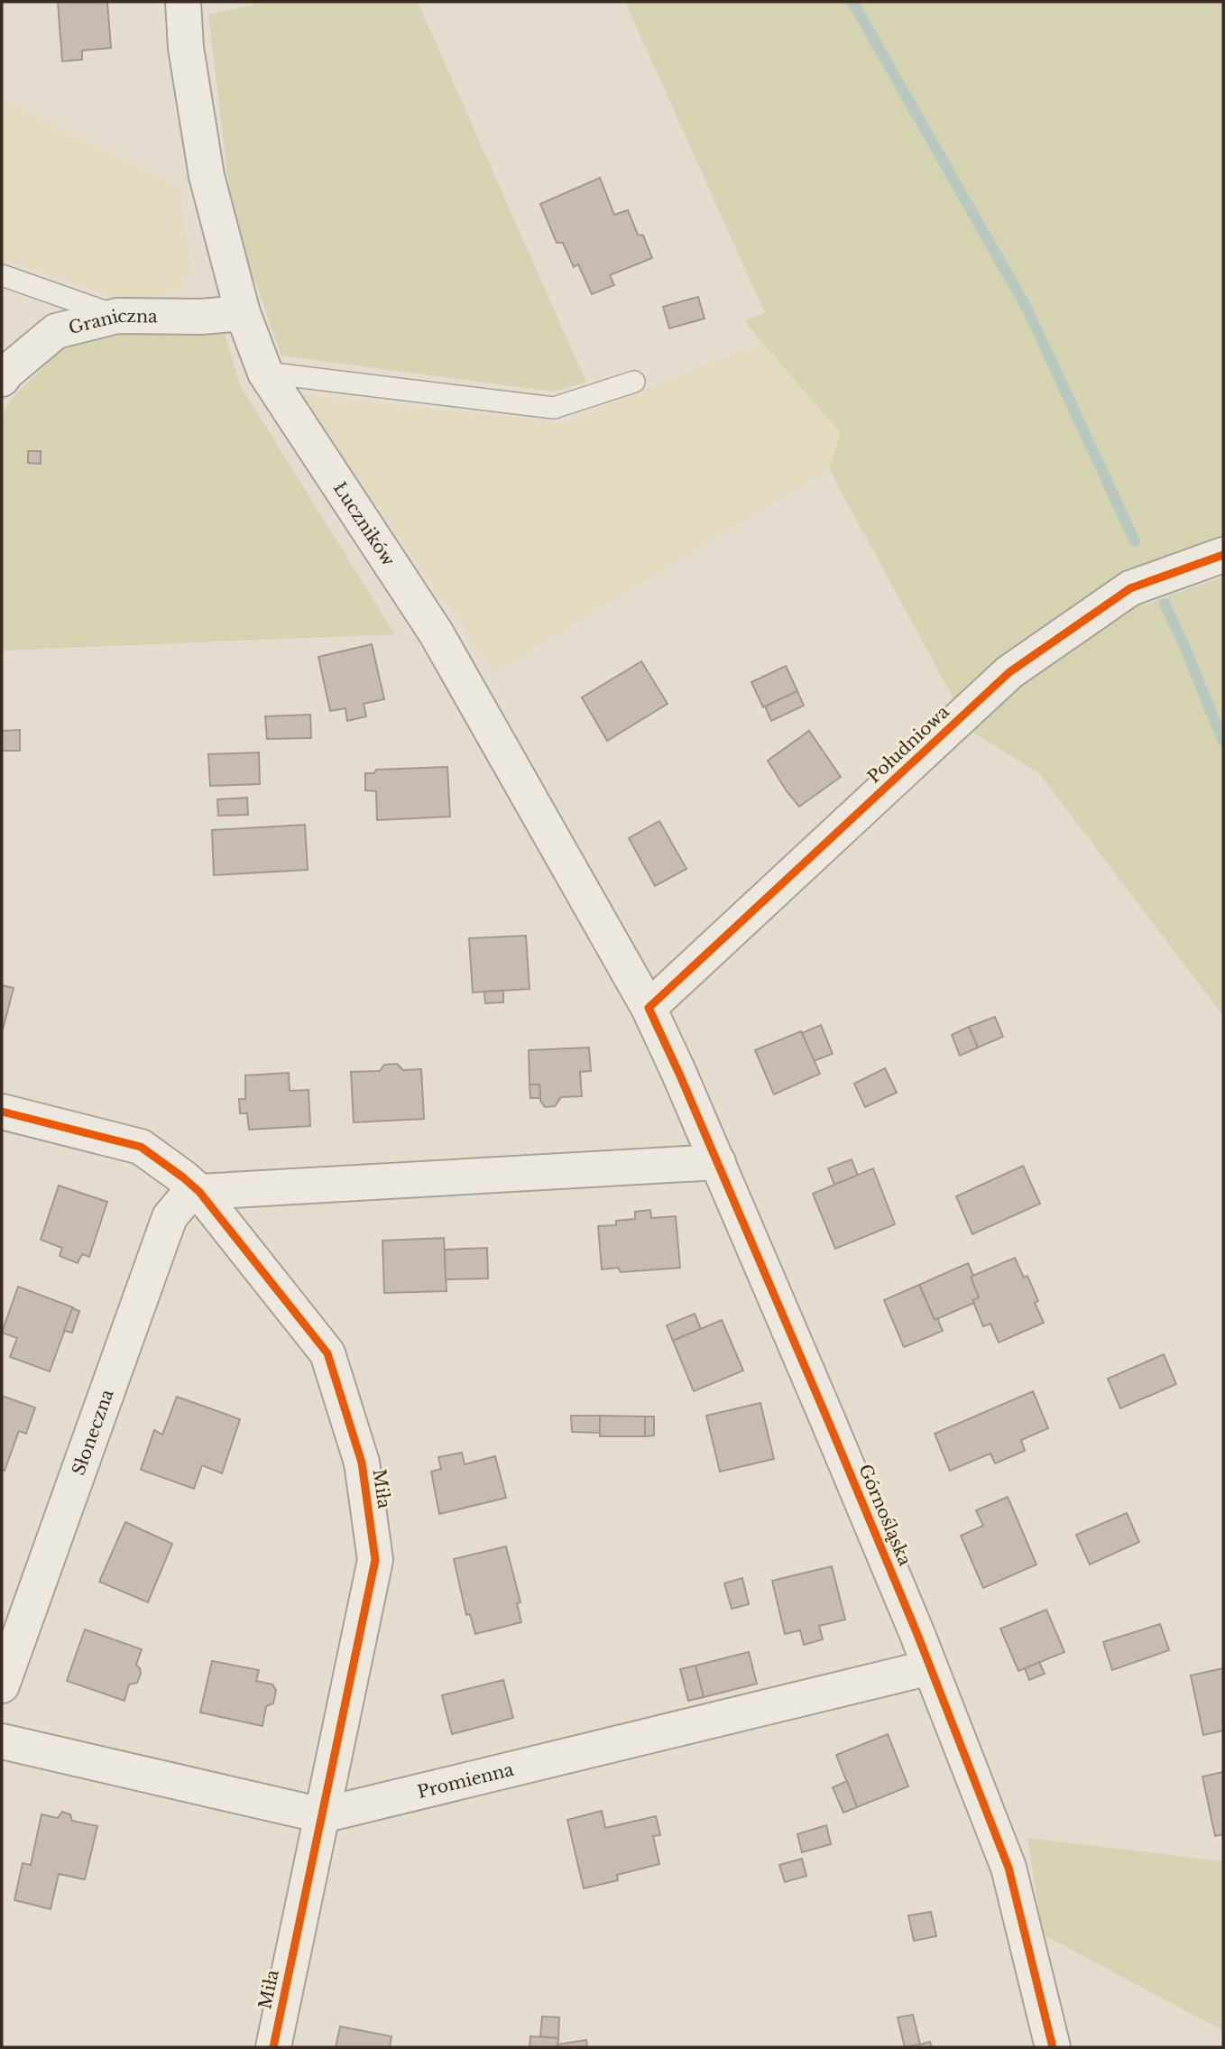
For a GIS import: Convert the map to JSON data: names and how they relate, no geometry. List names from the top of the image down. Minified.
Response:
{"streets":{"street":["Graniczna","Łuczników","Południowa","Słoneczna","Miła","Górnośląska","Promienna"]},"crossings":[["Graniczna","Łuczników"],["Łuczników","Południowa"],["Łuczników","Górnośląska"],["Południowa","Górnośląska"],["Słoneczna","Miła"],["Miła","Promienna"],["Górnośląska","Promienna"]]}
